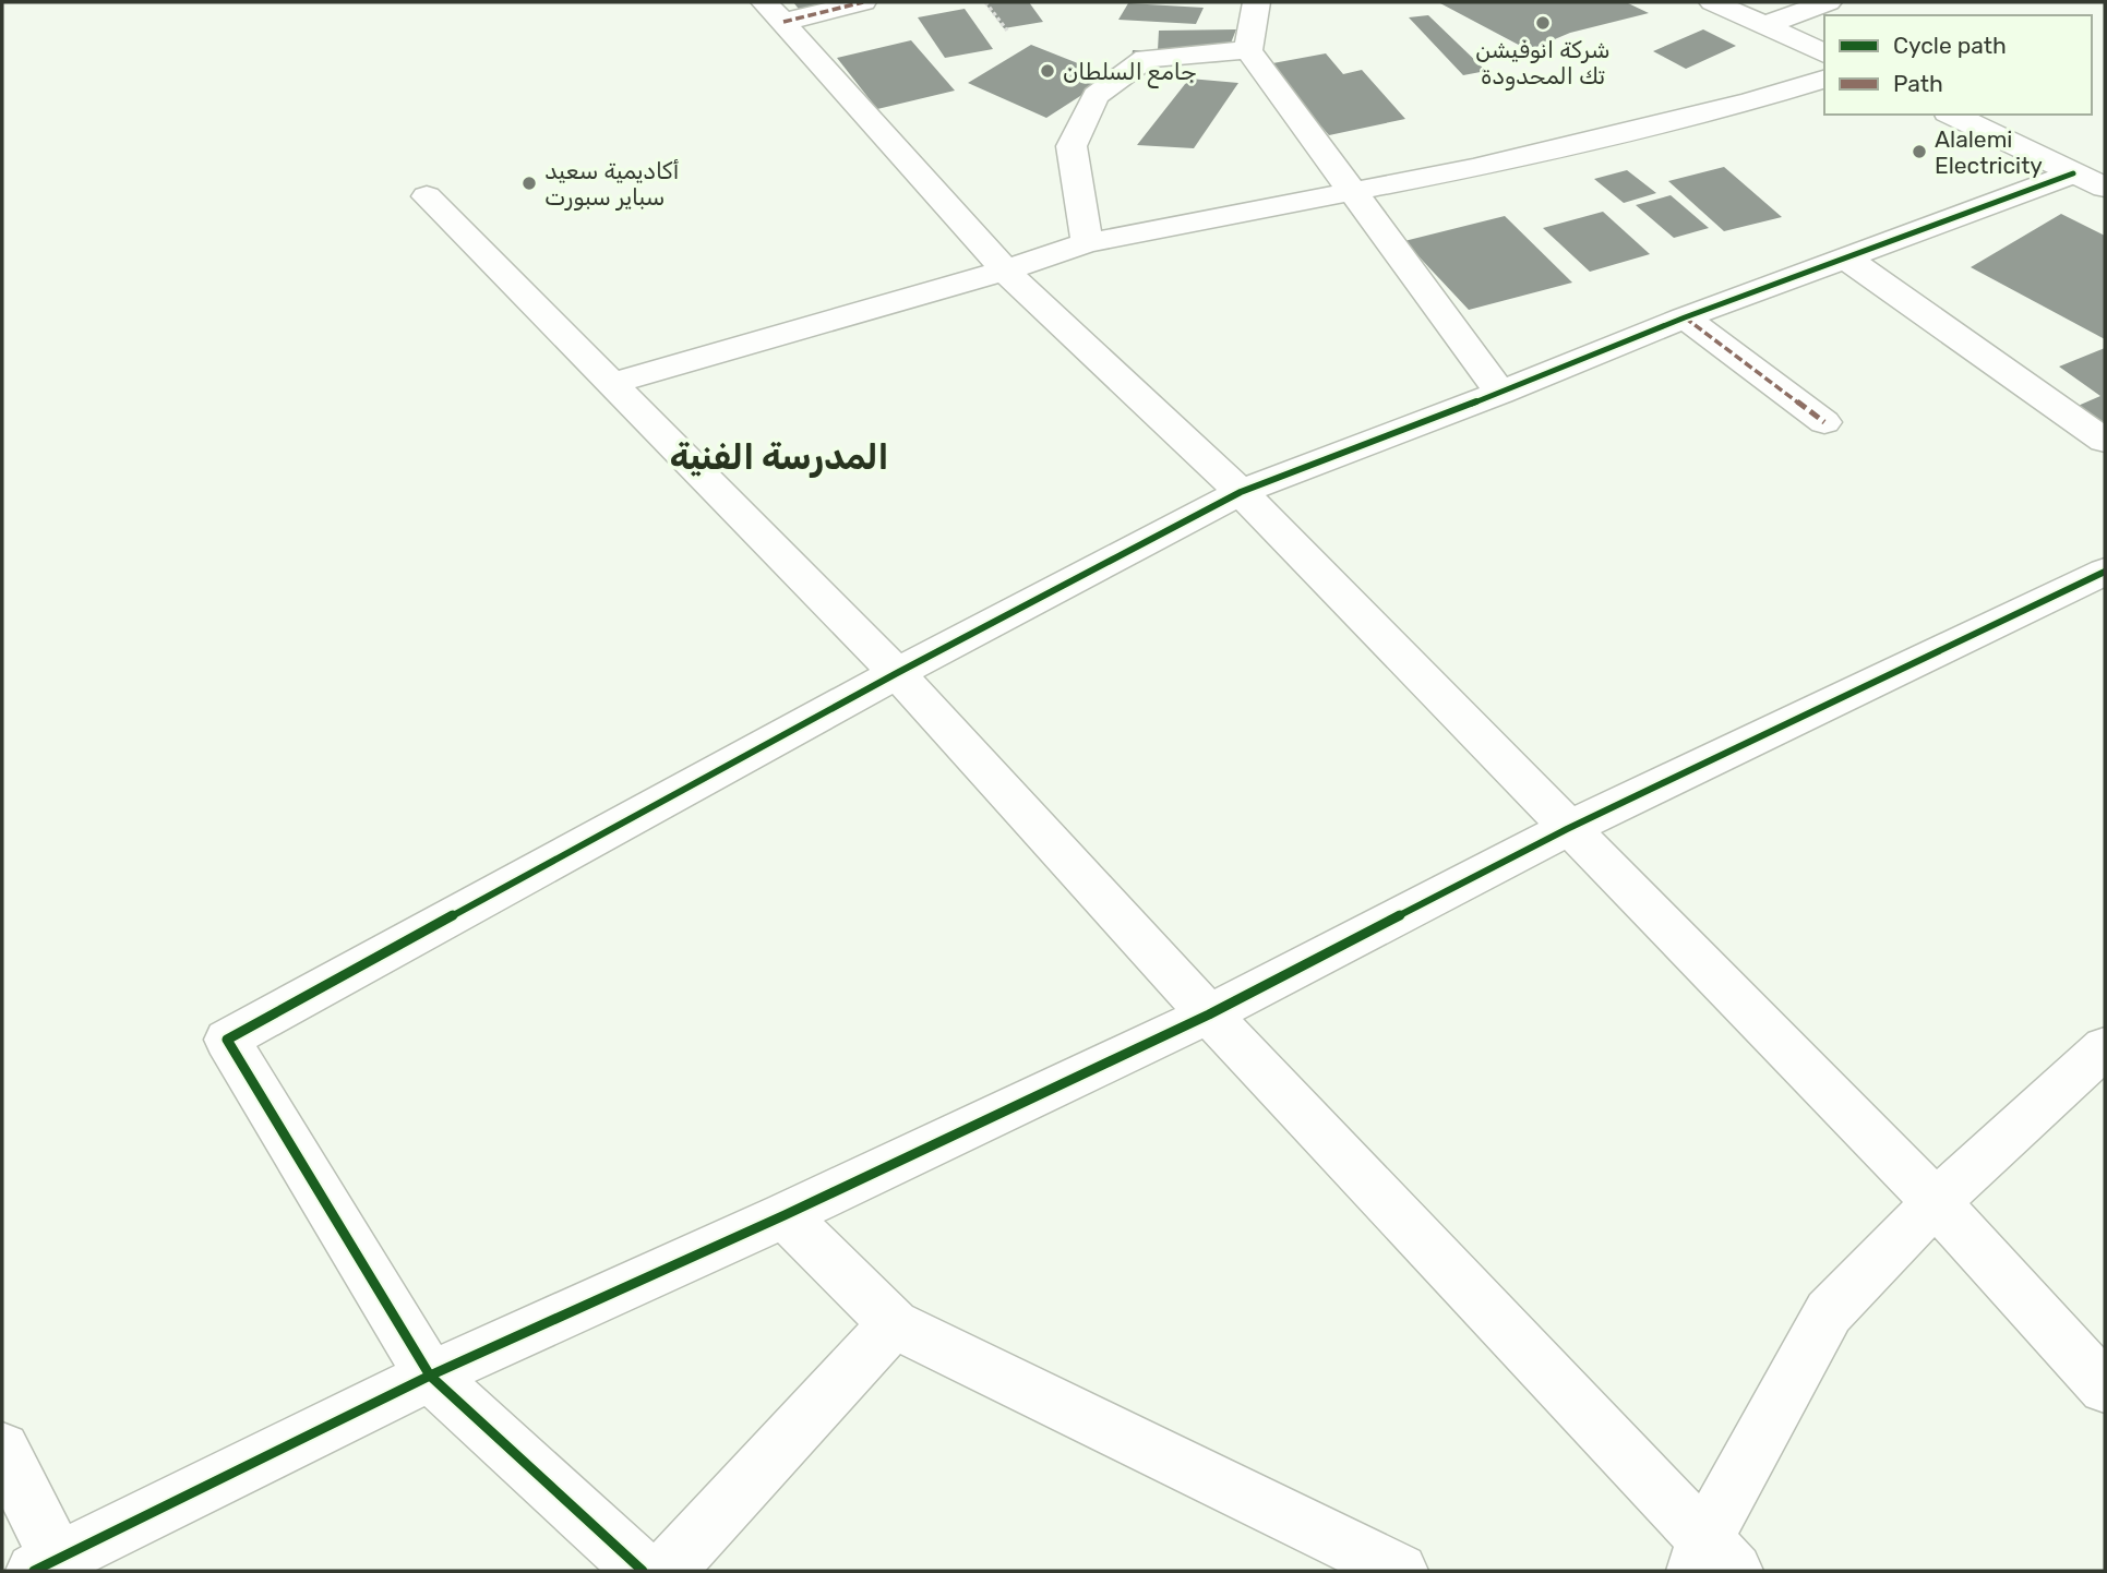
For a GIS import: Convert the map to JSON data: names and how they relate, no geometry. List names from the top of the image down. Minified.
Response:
{"districts":["المدرسة الفنية"],"places":["شركة انوفيشن تك المحدودة","جامع السلطان","Alalemi Electricity","أكاديمية سعيد سباير سبورت"],"legend":["Cycle path","Path"]}
